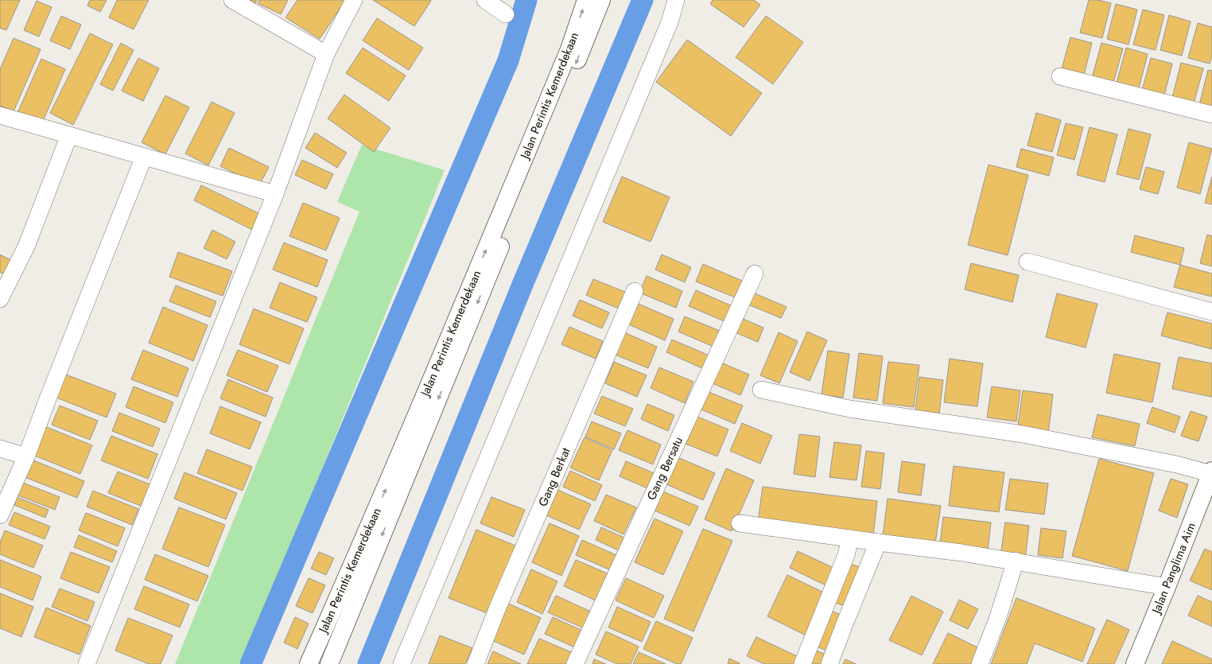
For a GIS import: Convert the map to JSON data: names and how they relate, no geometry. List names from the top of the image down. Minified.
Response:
{"streets":{"main road":["Jalan Perintis Kemerdekaan","Jalan Panglima Aim"],"street":["Gang Bersatu","Gang Berkat"]}}
